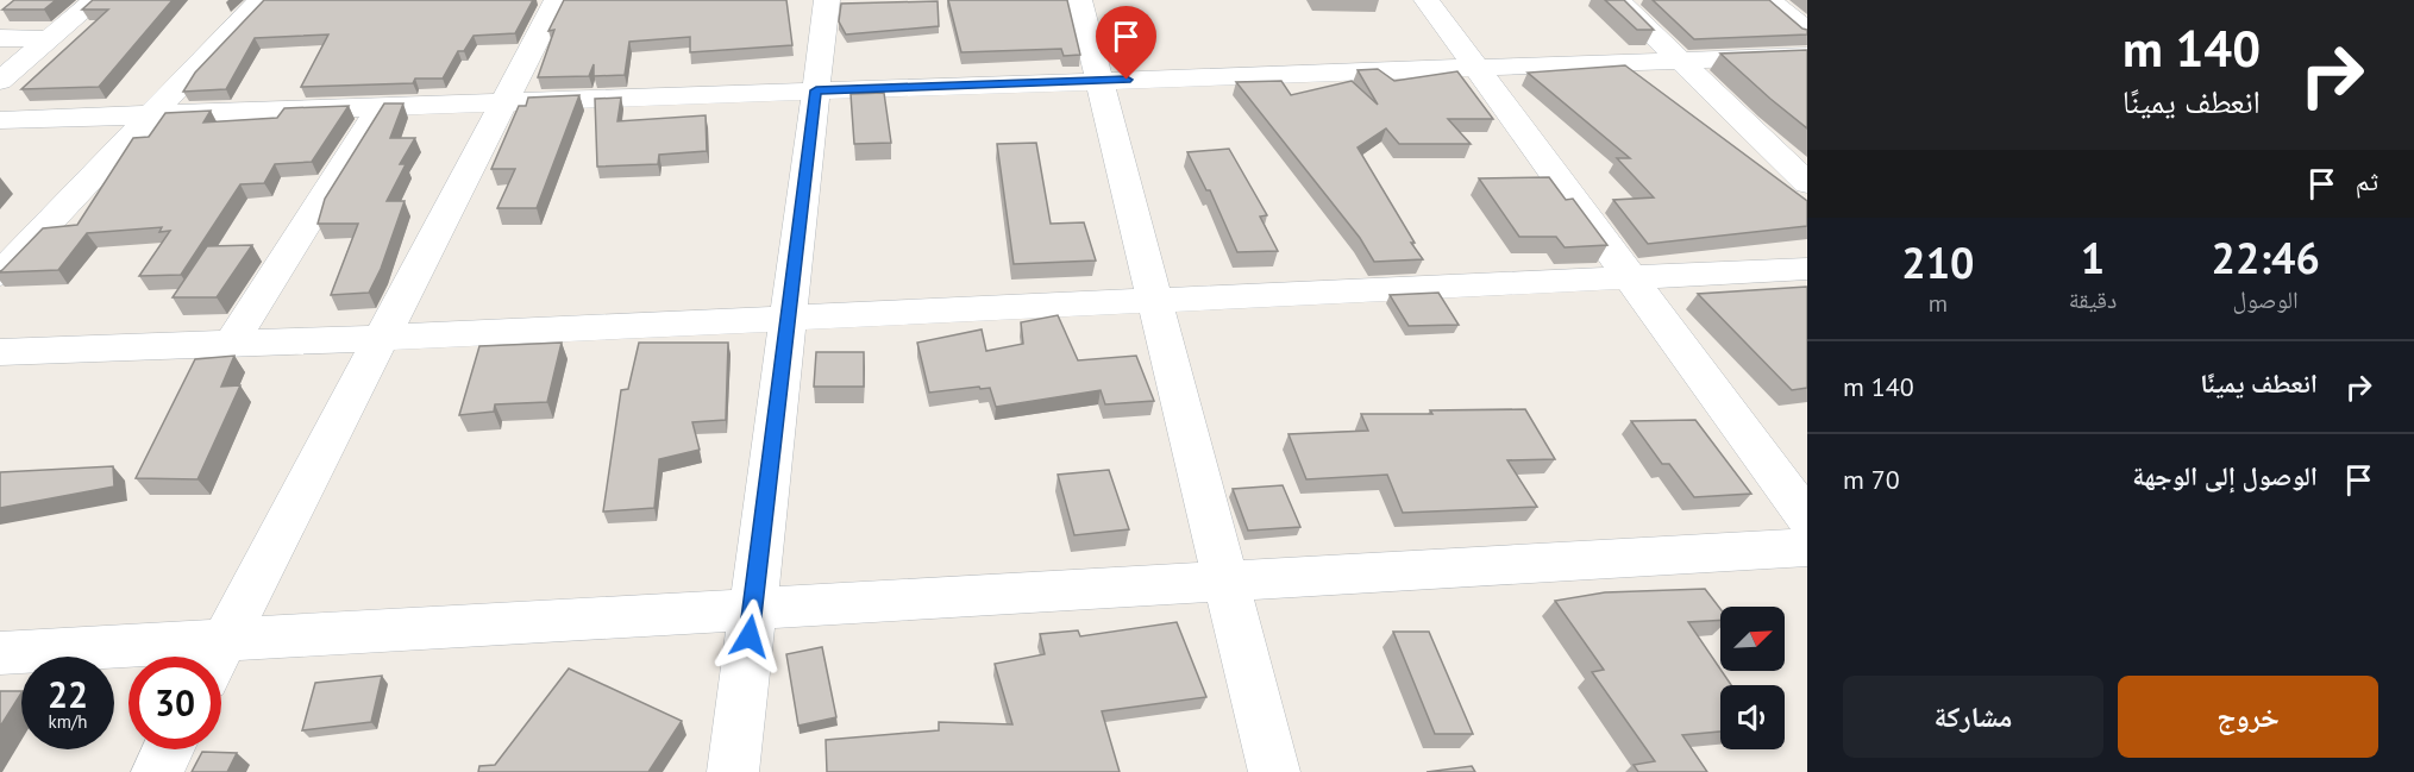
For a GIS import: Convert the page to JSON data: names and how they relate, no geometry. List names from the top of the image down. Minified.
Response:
{"north":"top right","page":{"turn":["140 m","انعطف يمينًا"],"then":"ثم","eta":["22:46","الوصول","1","دقيقة","210","m"],"list":[{"name":"انعطف يمينًا","value":"140 m"},{"name":"الوصول إلى الوجهة","value":"70 m"}],"speed":"22 km/h","limit":"30","buttons":["خروج","مشاركة"]}}
